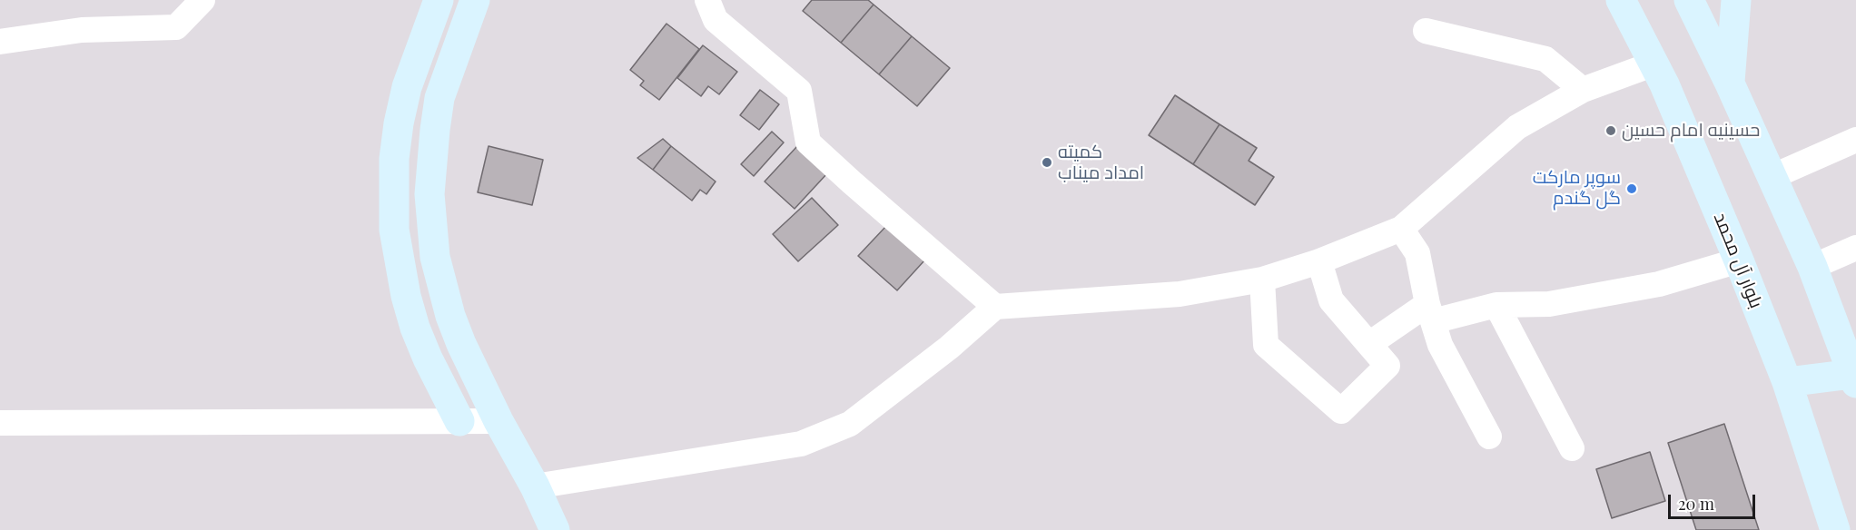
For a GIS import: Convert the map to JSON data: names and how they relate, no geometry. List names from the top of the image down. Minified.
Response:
{"streets":{"main road":["بلوار آل محمد"]},"places":["حسینیه امام حسین","کمیته امداد میناب","سوپر مارکت گل گندم"],"scale_bar":"20 m"}
